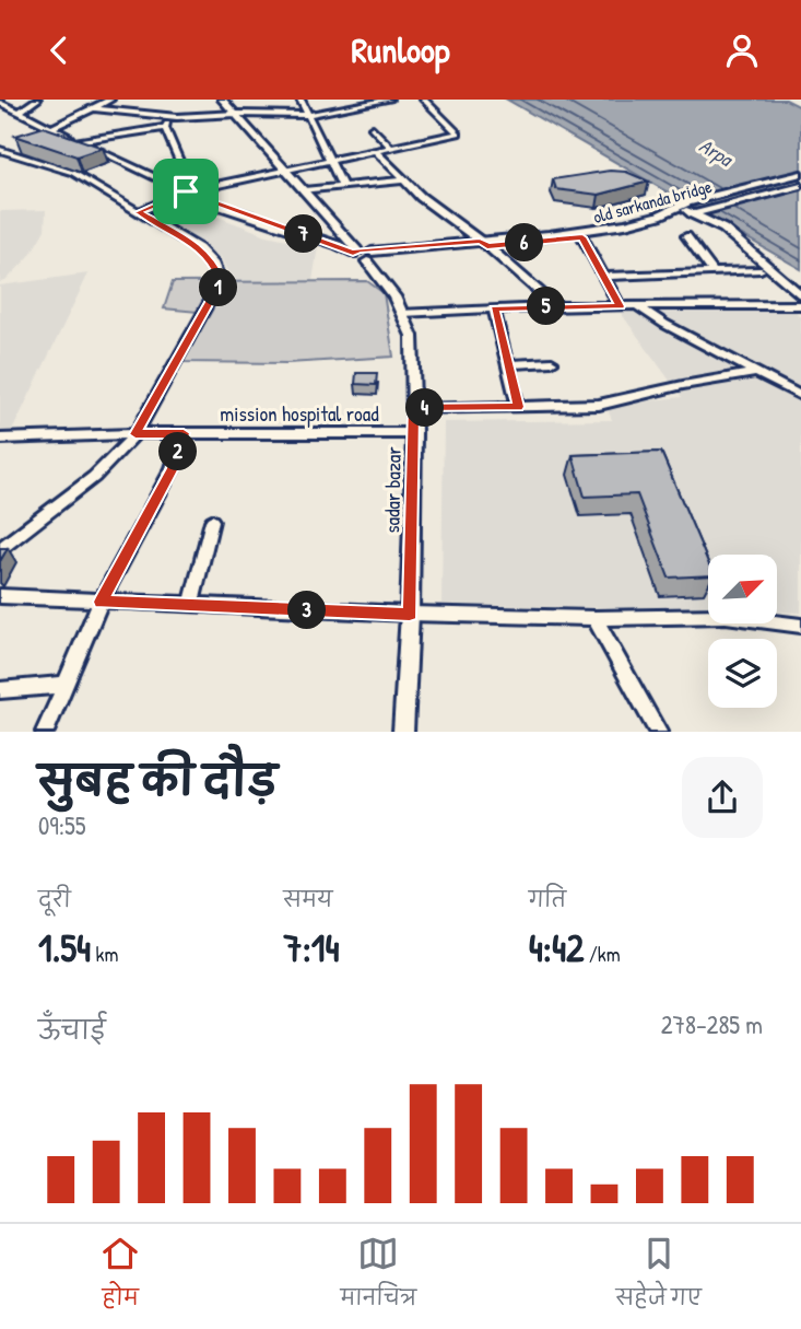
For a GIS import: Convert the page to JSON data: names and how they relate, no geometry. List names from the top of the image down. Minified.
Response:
{"streets":{"main road":["old sarkanda bridge","sadar bazar"],"street":["mission hospital road"]},"crossings":[["old sarkanda bridge","sadar bazar"],["mission hospital road","sadar bazar"]],"water":["Arpa"],"north":"top right","page":{"header":"Runloop","pins":["7","6","1","5","4","2","3"],"heading":["सुबह की दौड़","09:55"],"stats":[["दूरी","1.54 km"],["समय","7:14"],["गति","4:42 /km"]],"chart":["ऊँचाई","278–285 m"],"tabs":["होम","मानचित्र","सहेजे गए"]}}
